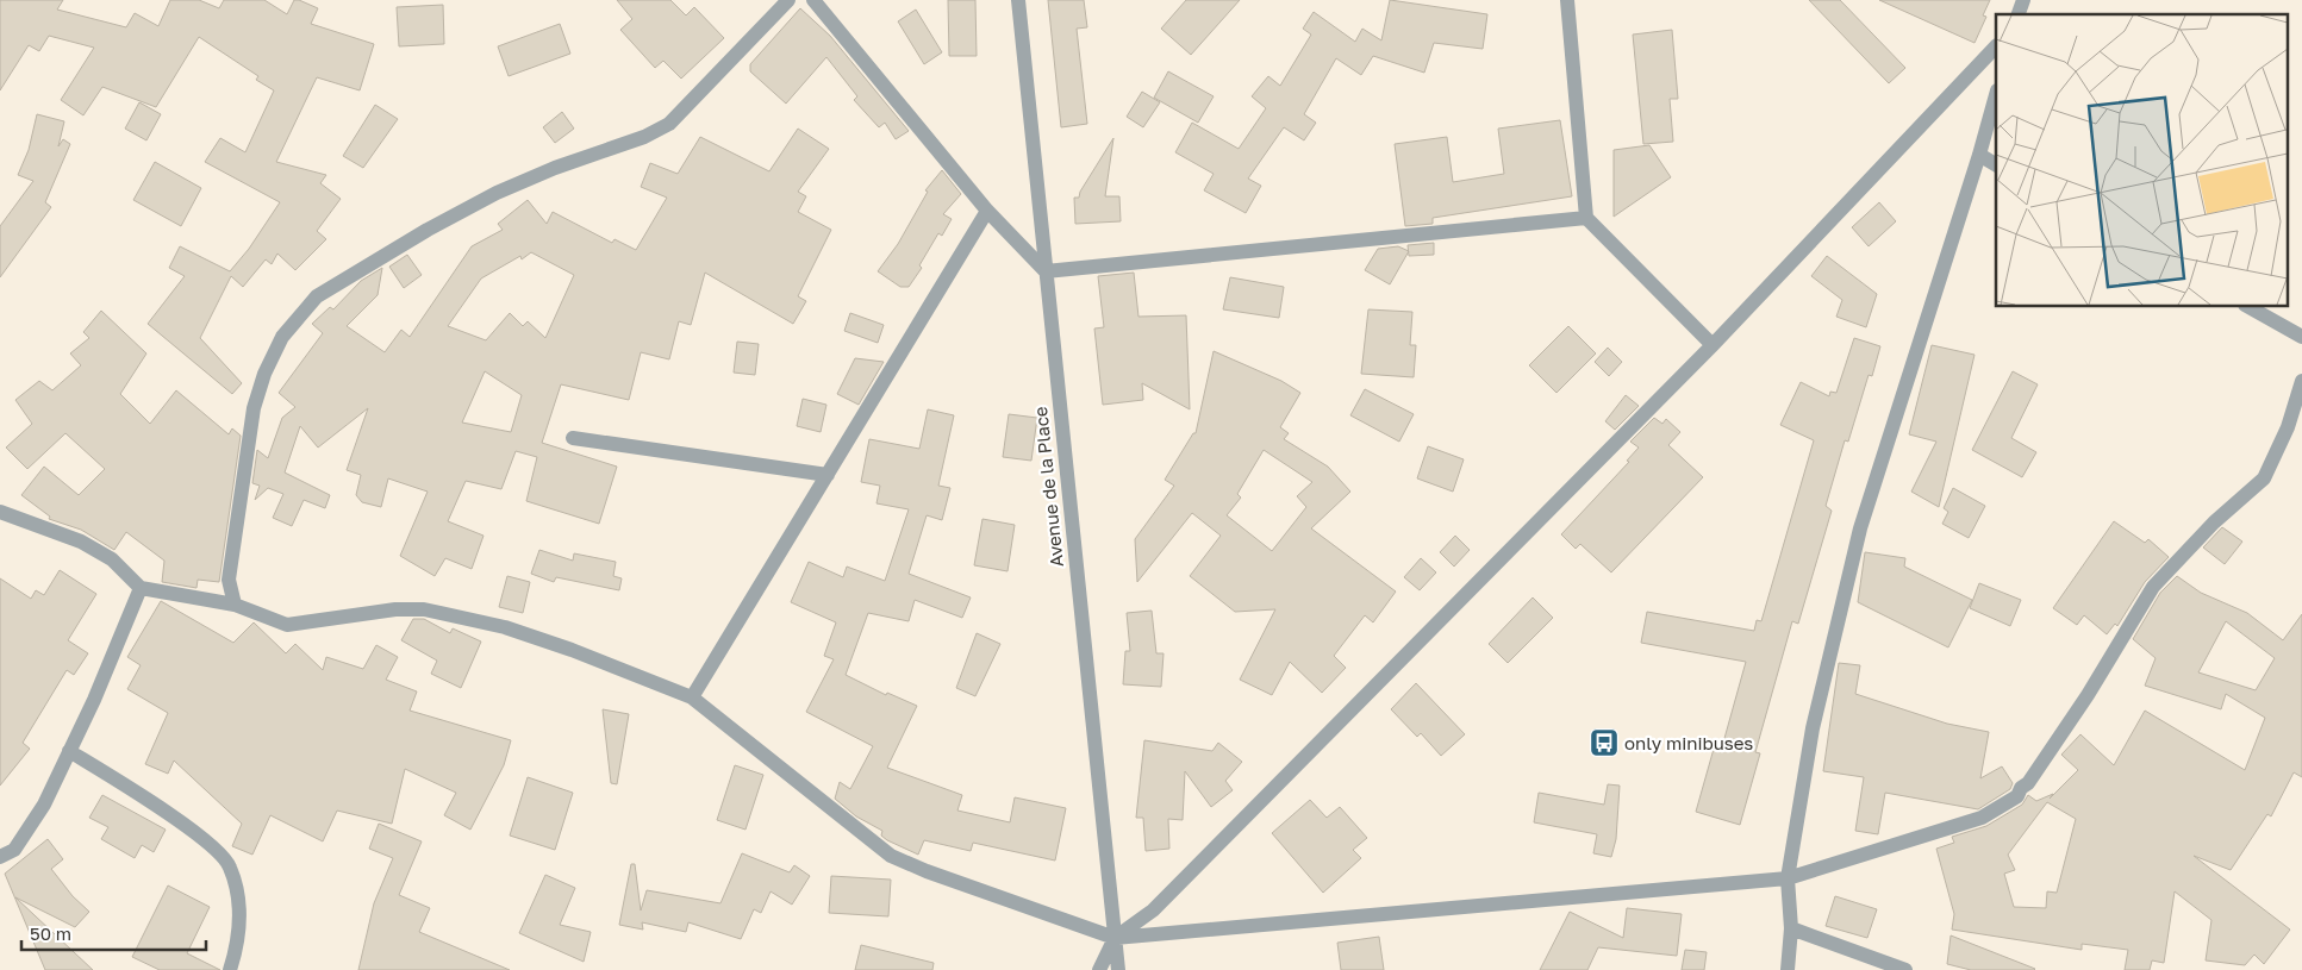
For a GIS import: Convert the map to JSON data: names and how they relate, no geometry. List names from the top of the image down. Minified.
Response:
{"streets":{"street":["Avenue de la Place"]},"places":{"bus stop":["only minibuses"]},"scale_bar":"50 m"}
